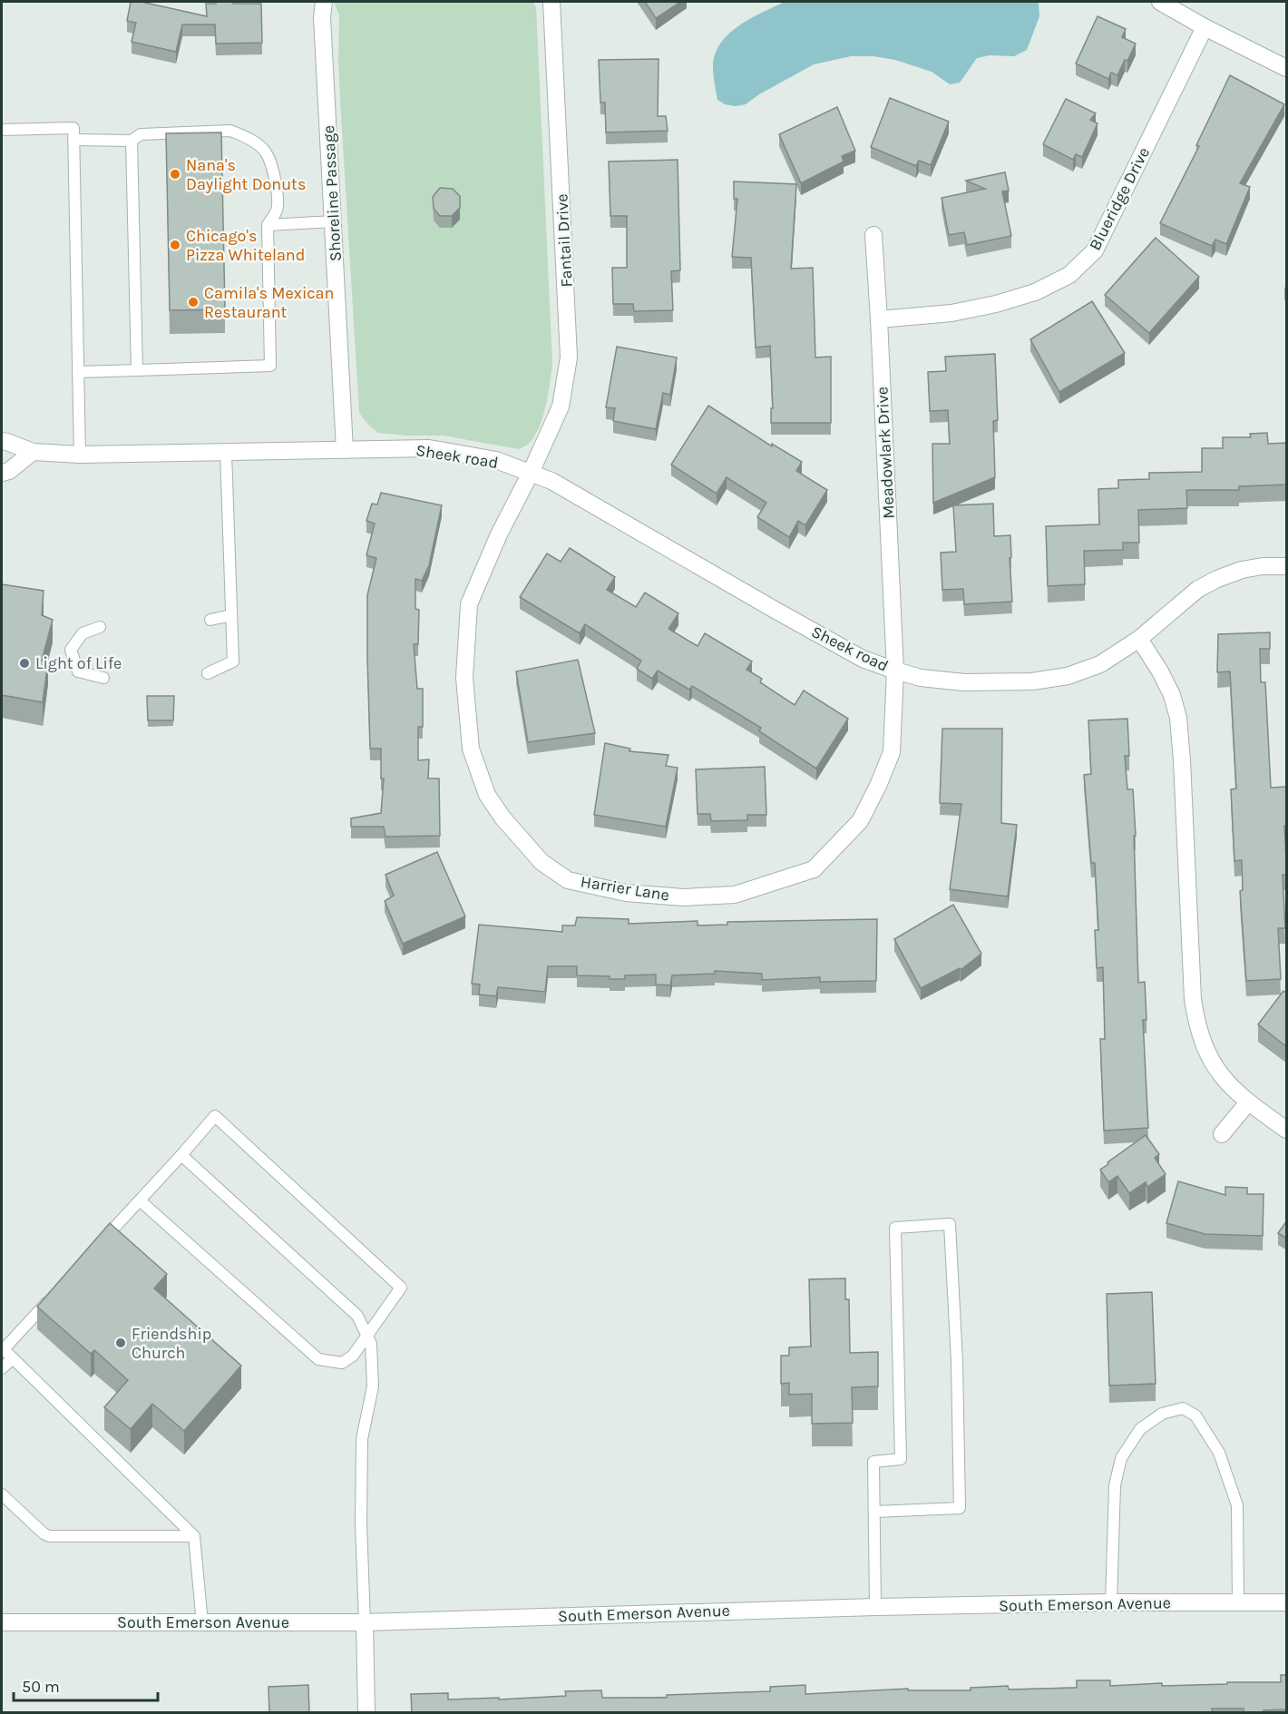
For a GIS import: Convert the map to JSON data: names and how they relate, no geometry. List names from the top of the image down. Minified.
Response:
{"streets":{"street":["Shoreline Passage","Blueridge Drive","Fantail Drive","Meadowlark Drive","Sheek road","Harrier Lane","South Emerson Avenue"]},"crossings":[["Shoreline Passage","Sheek road"],["Blueridge Drive","Meadowlark Drive"],["Fantail Drive","Sheek road"],["Fantail Drive","Harrier Lane"],["Meadowlark Drive","Sheek road"],["Meadowlark Drive","Harrier Lane"],["Sheek road","Harrier Lane"]],"places":["Nana's Daylight Donuts","Chicago's Pizza Whiteland","Camila's Mexican Restaurant","Light of Life","Friendship Church"],"scale_bar":"50 m"}
